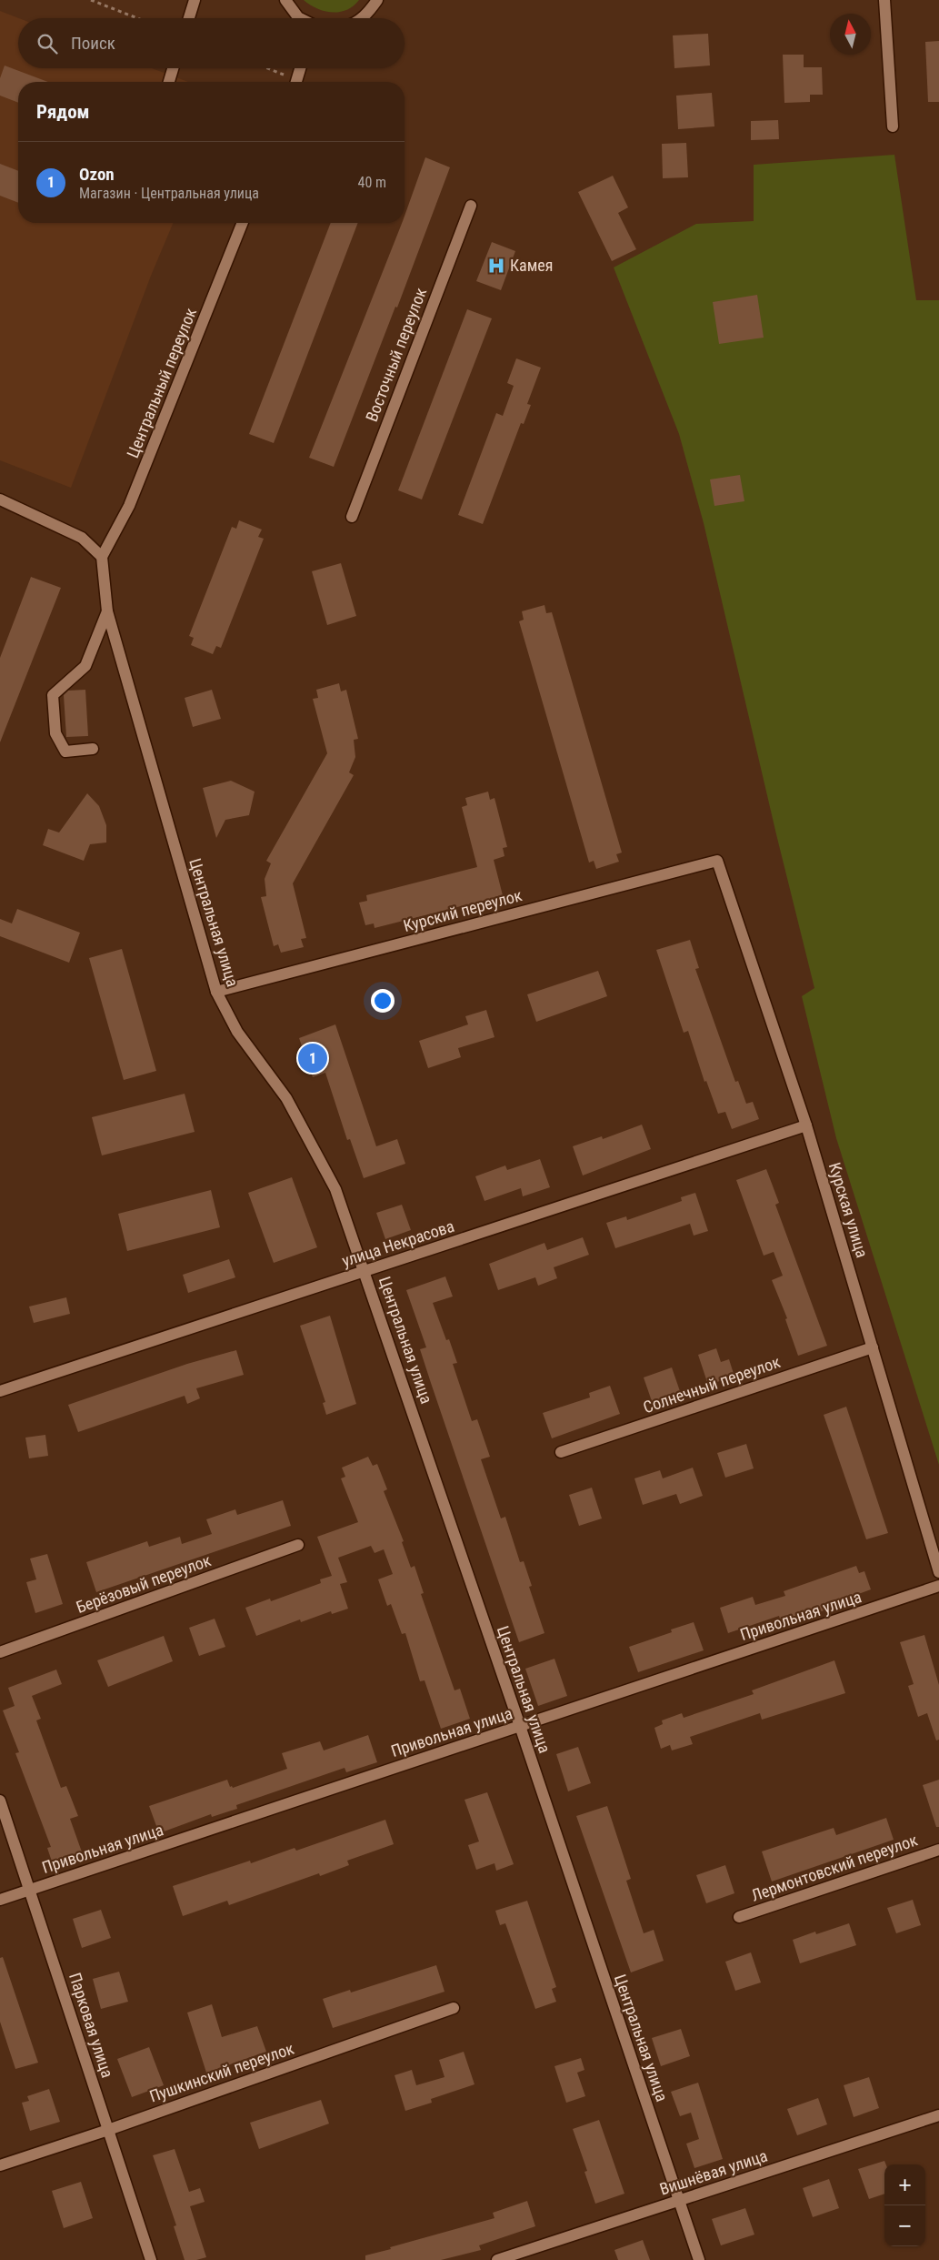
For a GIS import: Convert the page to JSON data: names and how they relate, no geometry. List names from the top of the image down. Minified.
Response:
{"streets":{"street":["Восточный переулок","Центральный переулок","Курский переулок","Центральная улица","Курская улица","улица Некрасова","Солнечный переулок","Берёзовый переулок","Привольная улица","Лермонтовский переулок","Парковая улица","Пушкинский переулок","Вишнёвая улица"]},"crossings":[["Центральный переулок","Центральная улица"],["Курский переулок","Центральная улица"],["Курский переулок","Курская улица"],["Центральная улица","улица Некрасова"],["Центральная улица","Привольная улица"],["Центральная улица","Вишнёвая улица"],["Курская улица","улица Некрасова"],["Курская улица","Солнечный переулок"],["Привольная улица","Парковая улица"],["Парковая улица","Пушкинский переулок"]],"places":{"hospital":["Камея"]},"north":"top","page":{"search":"Поиск","heading":"Рядом","list":[{"mark":"1","name":"Ozon","note":"Магазин · Центральная улица","value":"40 m"}],"pins":"1","map_buttons":["+","−"]}}
